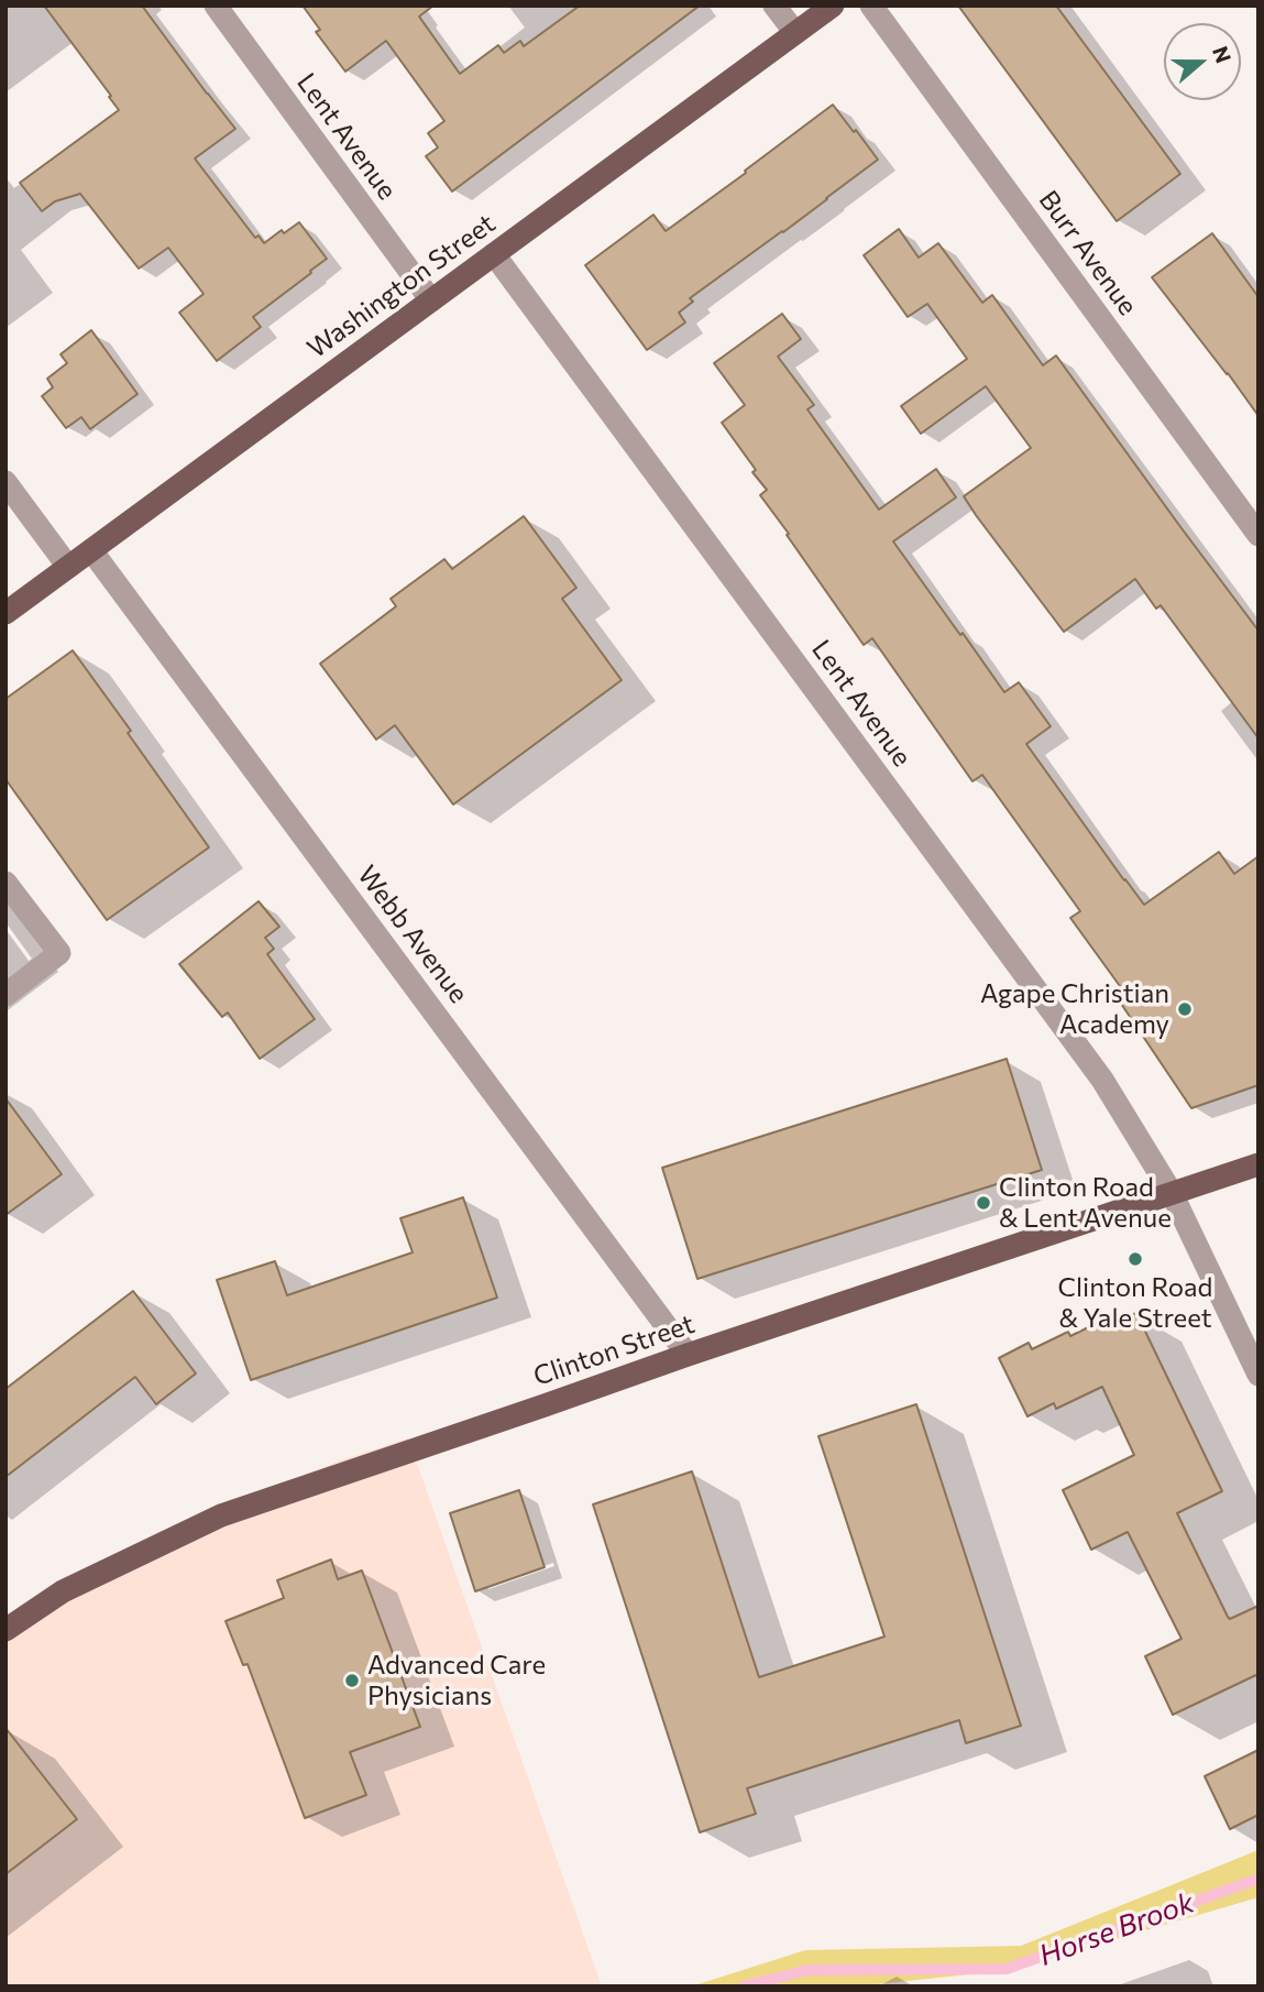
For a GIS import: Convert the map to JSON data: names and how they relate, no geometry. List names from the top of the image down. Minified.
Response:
{"streets":{"main road":["Washington Street","Clinton Street"],"street":["Lent Avenue","Burr Avenue","Webb Avenue"]},"crossings":[["Lent Avenue","Washington Street"],["Lent Avenue","Clinton Street"],["Washington Street","Webb Avenue"],["Webb Avenue","Clinton Street"]],"water":["Horse Brook"],"places":["Agape Christian Academy","Clinton Road & Lent Avenue","Clinton Road & Yale Street","Advanced Care Physicians"],"north":"right"}
